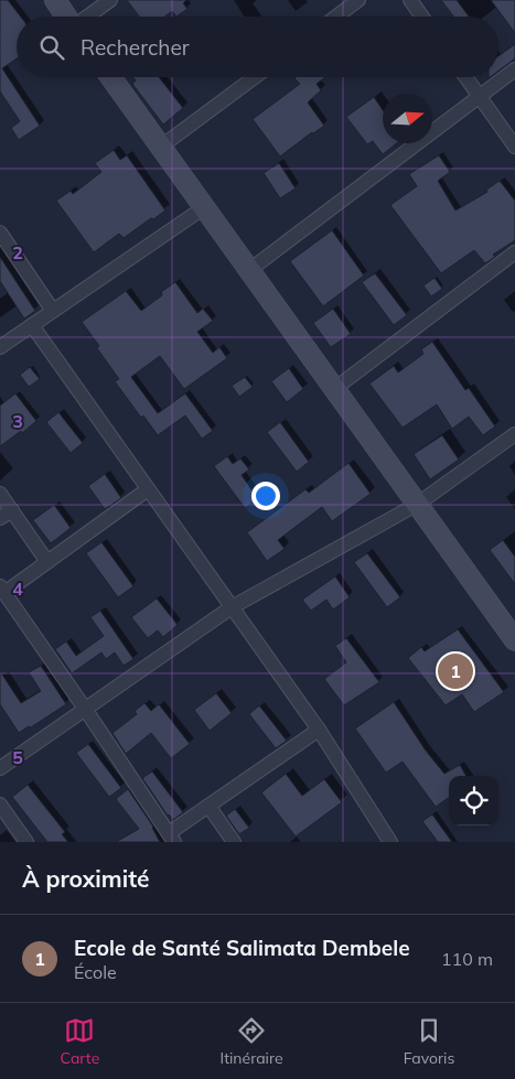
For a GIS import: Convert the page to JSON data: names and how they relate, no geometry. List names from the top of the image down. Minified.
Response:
{"north":"right","page":{"search":"Rechercher","pins":"1","heading":"À proximité","list":[{"mark":"1","name":"Ecole de Santé Salimata Dembele","note":"École","value":"110 m"}],"nav":["Carte","Itinéraire","Favoris"]},"grid":{"rows":["2","3","4","5"]}}
